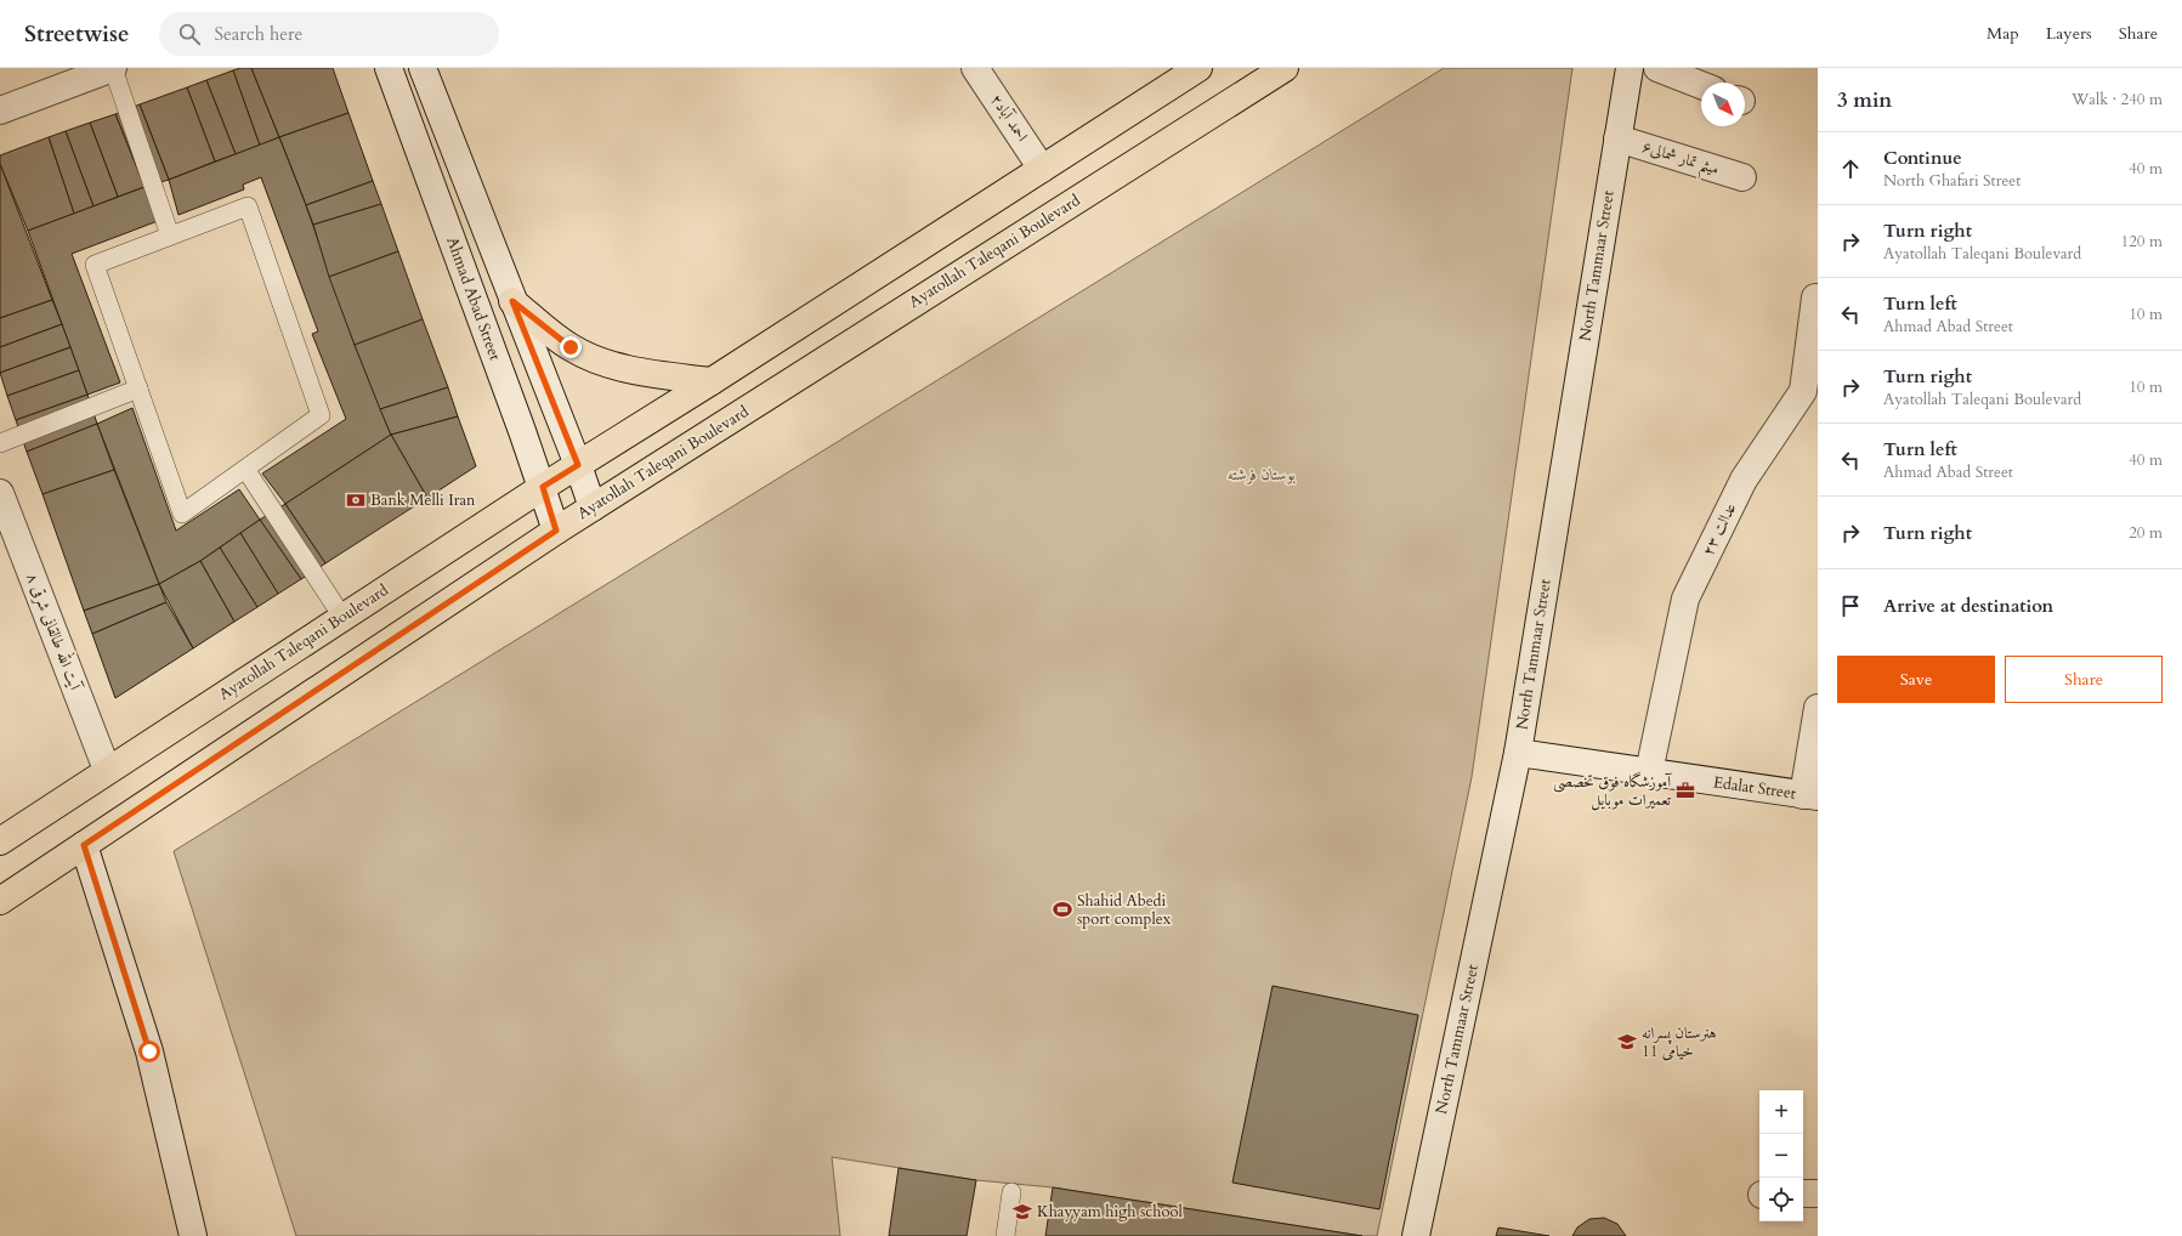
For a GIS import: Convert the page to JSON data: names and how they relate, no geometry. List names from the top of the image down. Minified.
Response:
{"streets":{"main road":["احمد آباد۲","میثم تمار شمالی۶","Ayatollah Taleqani Boulevard","North Tammaar Street","Ahmad Abad Street","عدالت ۲۳","آیت الله طالقانی شرقی ۸","Edalat Street"]},"crossings":[["احمد آباد۲","Ayatollah Taleqani Boulevard"],["میثم تمار شمالی۶","North Tammaar Street"],["Ayatollah Taleqani Boulevard","Ahmad Abad Street"],["Ayatollah Taleqani Boulevard","آیت الله طالقانی شرقی ۸"],["North Tammaar Street","Edalat Street"],["عدالت ۲۳","Edalat Street"]],"parks":["بوستان فرشته"],"places":{"bank":["Bank Melli Iran"],"office":["آموزشگاه فوق تخصصی تعمیرات موبایل"],"sports":["Shahid Abedi sport complex"],"school or university":["هنرستان پسرانه خیامی 11","Khayyam high school"]},"north":"bottom right","page":{"header":"Streetwise","search":"Search here","nav":["Map","Layers","Share"],"heading":["3 min","Walk · 240 m"],"list":[["Continue","North Ghafari Street","40 m"],["Turn right","Ayatollah Taleqani Boulevard","120 m"],["Turn left","Ahmad Abad Street","10 m"],["Turn right","Ayatollah Taleqani Boulevard","10 m"],["Turn left","Ahmad Abad Street","40 m"],["Turn right","20 m"],"Arrive at destination"],"buttons":["Save","Share"],"map_buttons":["+","−"]}}
